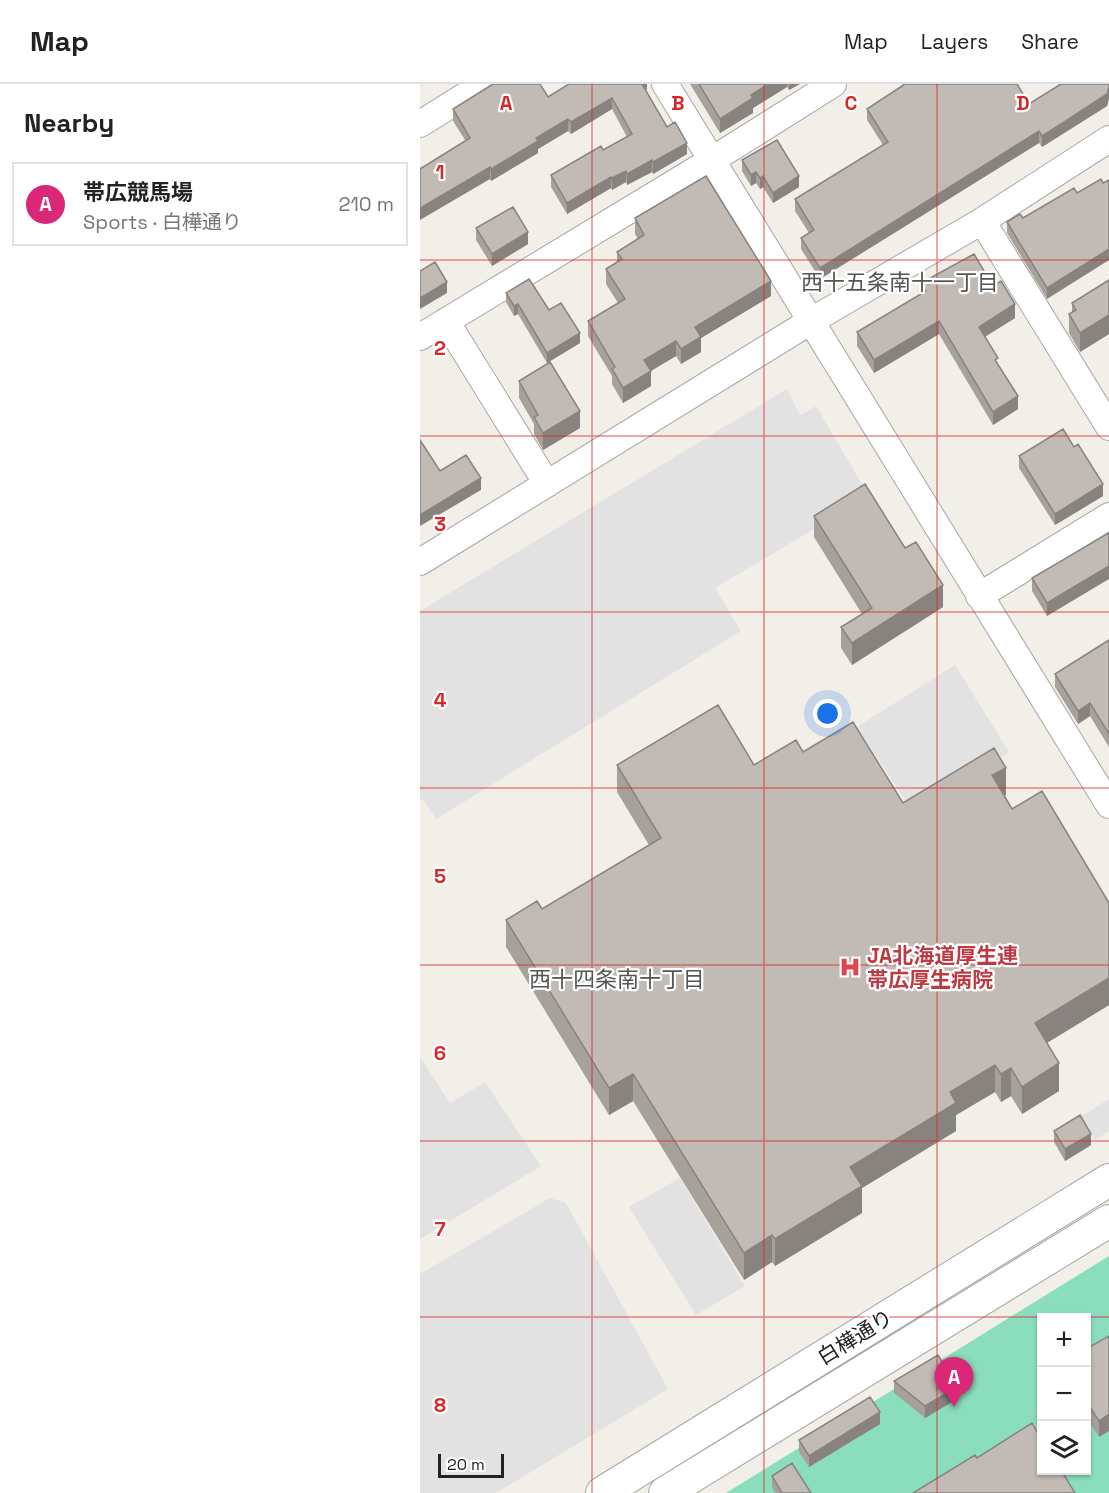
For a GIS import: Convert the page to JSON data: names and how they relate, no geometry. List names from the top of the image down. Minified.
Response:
{"streets":{"street":["白樺通り"]},"districts":["西十五条南十一丁目","西十四条南十丁目"],"places":{"hospital":["JA北海道厚生連 帯広厚生病院"]},"scale_bar":"20 m","page":{"header":"Map","nav":["Map","Layers","Share"],"heading":"Nearby","list":[{"mark":"A","name":"帯広競馬場","note":"Sports · 白樺通り","value":"210 m"}],"map_buttons":["+","−"],"pins":"A","scale":"20 m"},"grid":{"columns":["A","B","C","D"],"rows":["1","2","3","4","5","6","7","8"]}}
